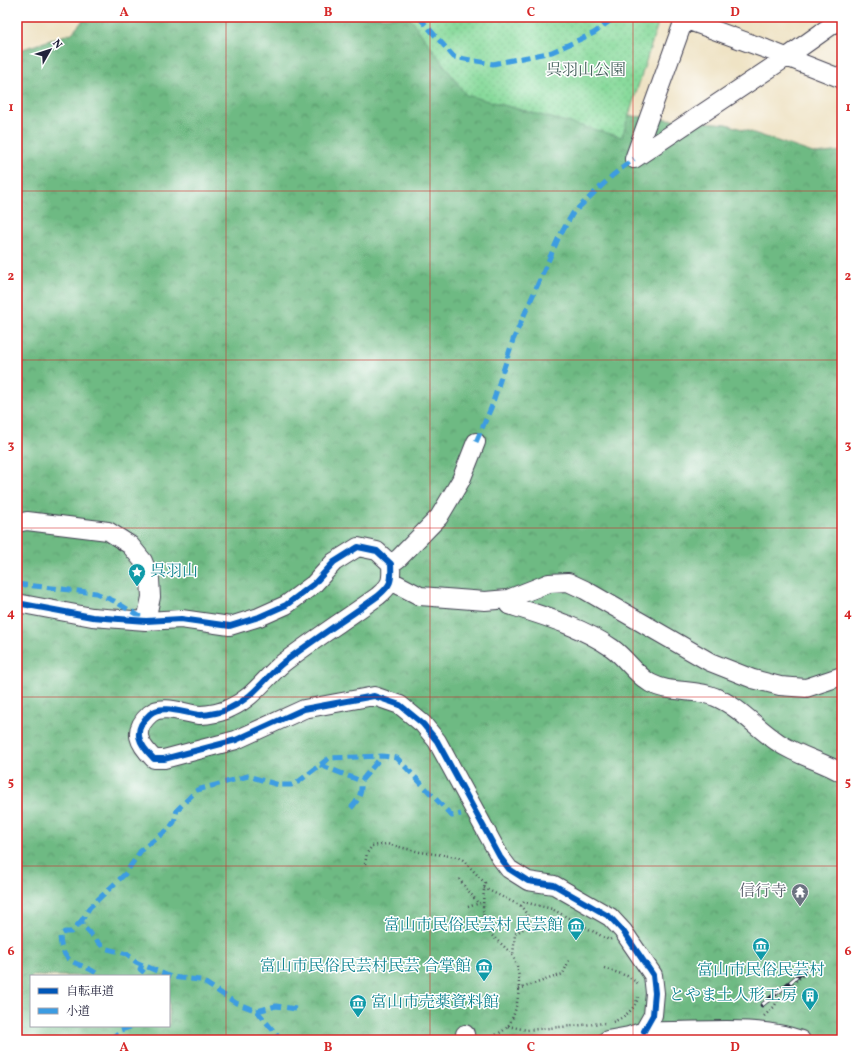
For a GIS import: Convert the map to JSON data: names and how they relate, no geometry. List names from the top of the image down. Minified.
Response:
{"parks":["呉羽山公園"],"places":{"place":["呉羽山"],"temple":["信行寺"],"museum":["富山市民俗民芸村 民芸館","富山市民俗民芸村","富山市民俗民芸村民芸 合掌館","富山市売薬資料館"],"building":["とやま土人形工房"]},"legend":["自転車道","小道"],"north":"top right","grid":{"columns":["A","B","C","D"],"rows":["1","2","3","4","5","6"]}}
